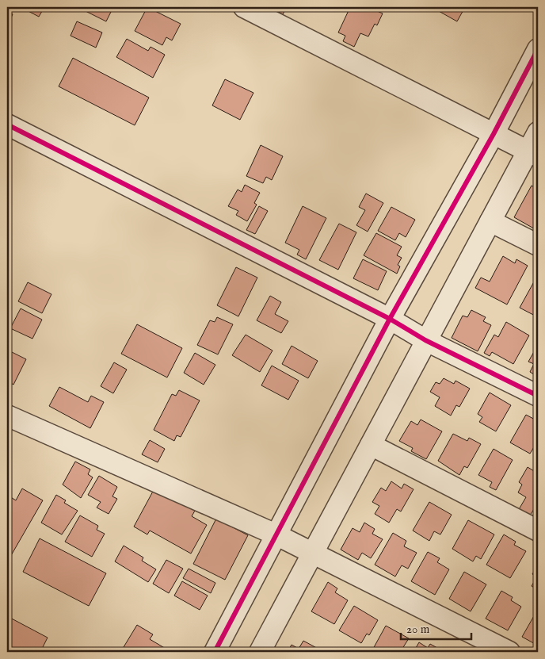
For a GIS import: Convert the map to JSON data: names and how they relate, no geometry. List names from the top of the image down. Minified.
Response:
{"scale_bar":"20 m"}
